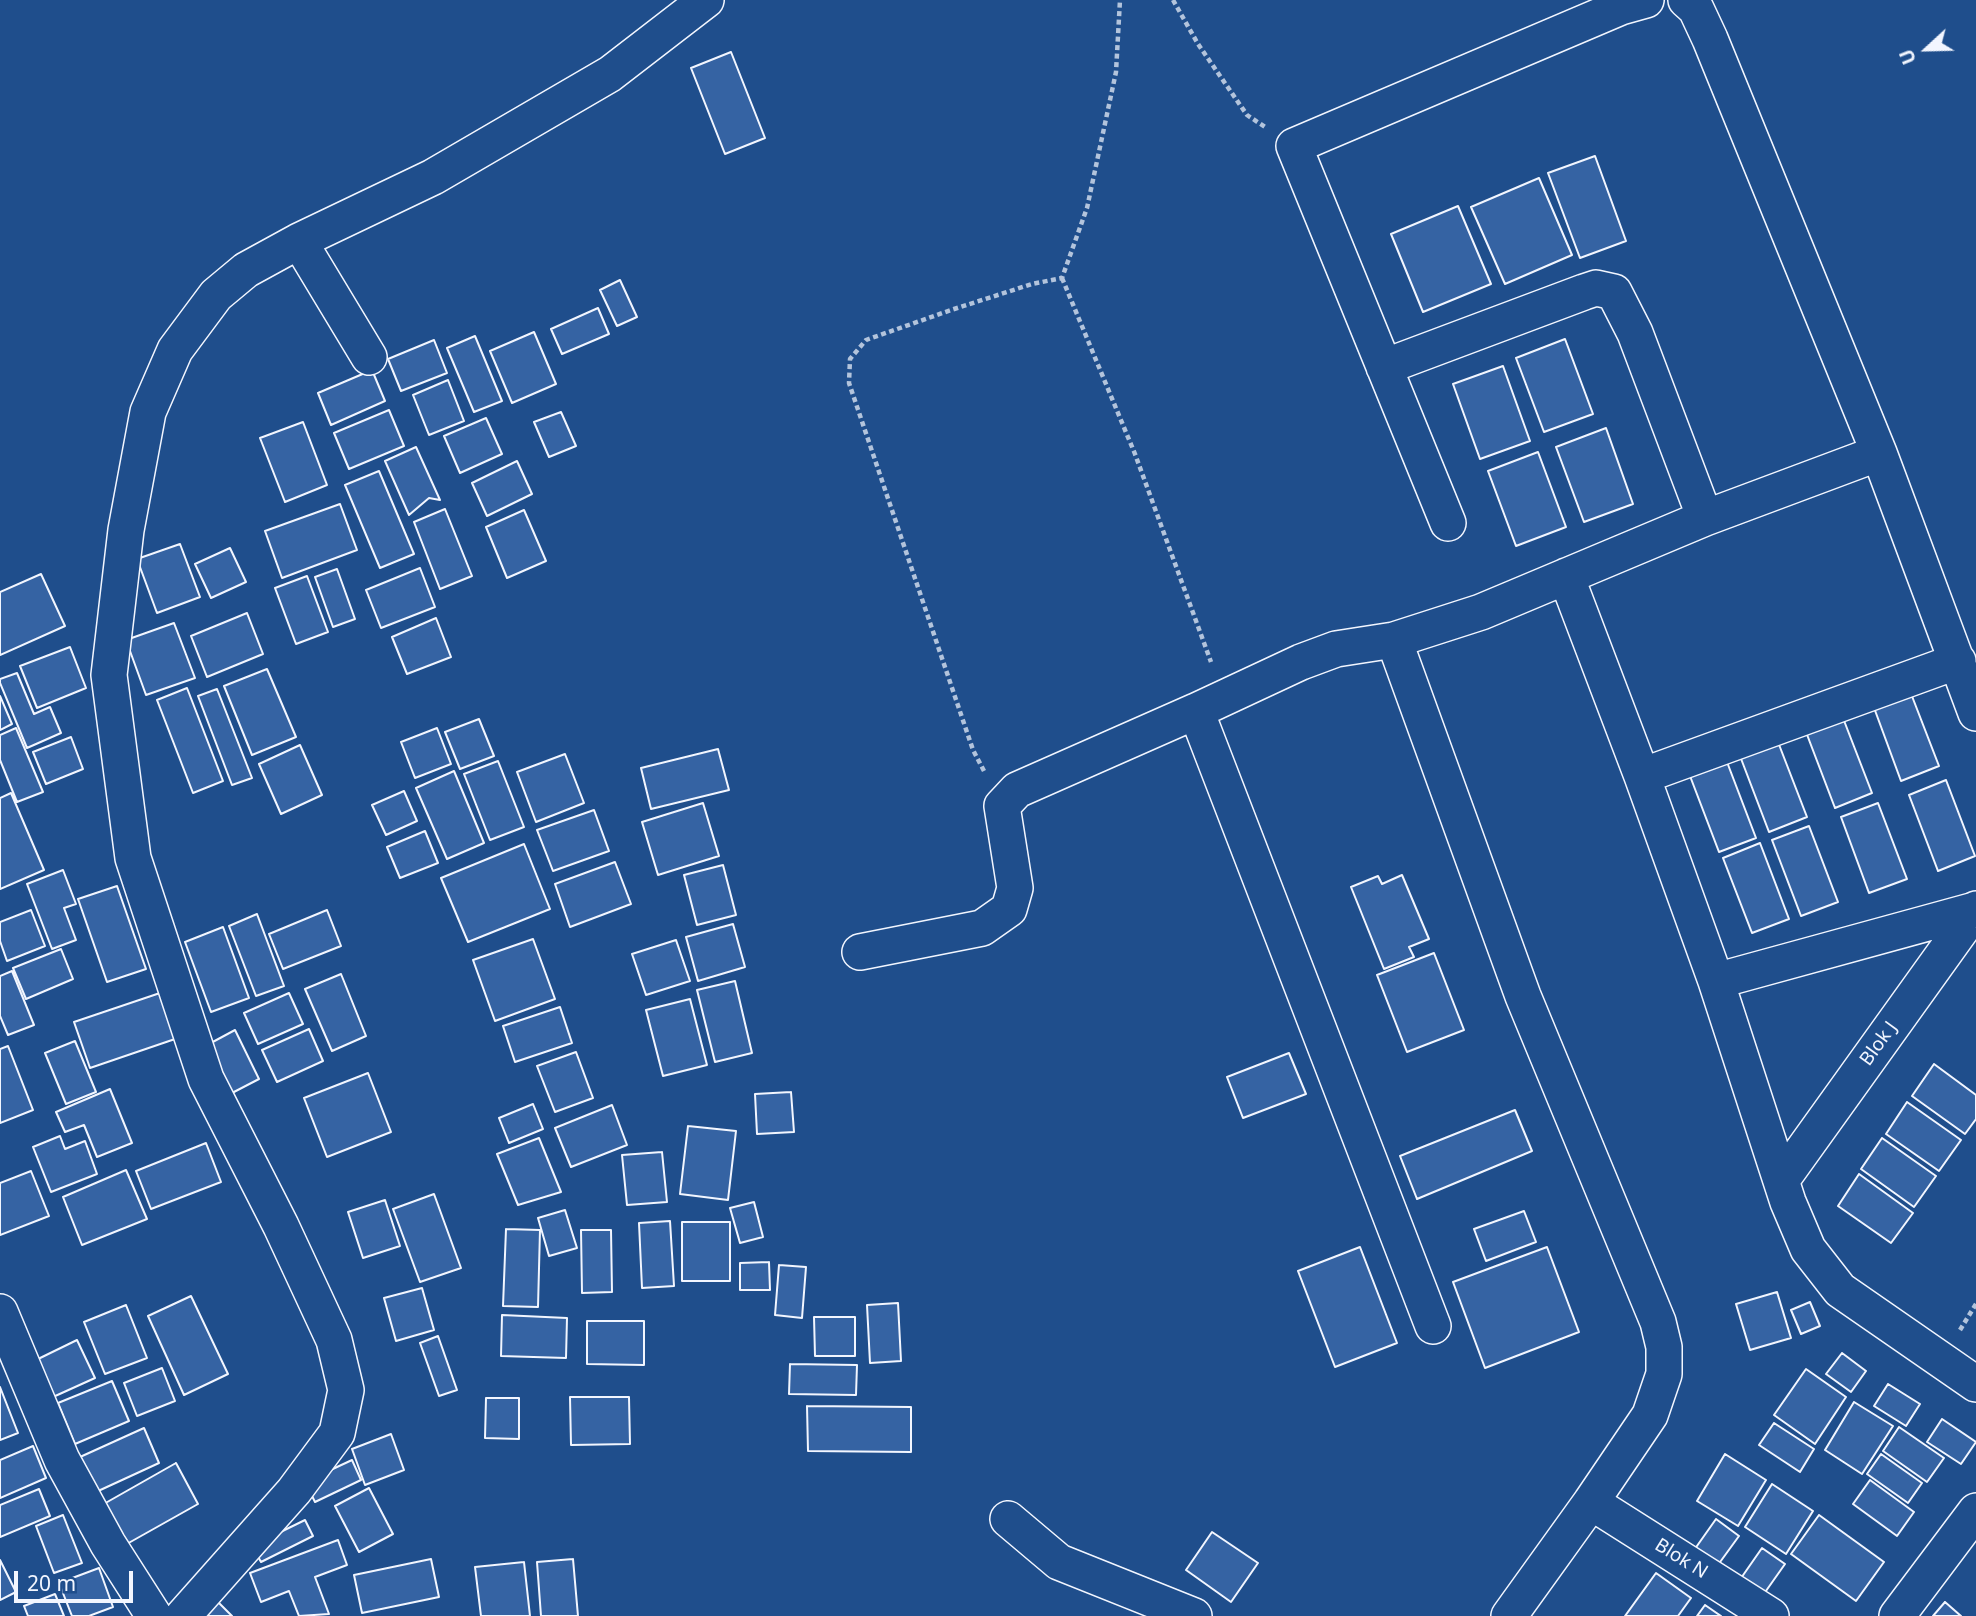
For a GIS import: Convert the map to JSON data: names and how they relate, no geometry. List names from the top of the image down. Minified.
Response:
{"streets":{"street":["Blok J","Blok N"]},"scale_bar":"20 m","north":"left"}
